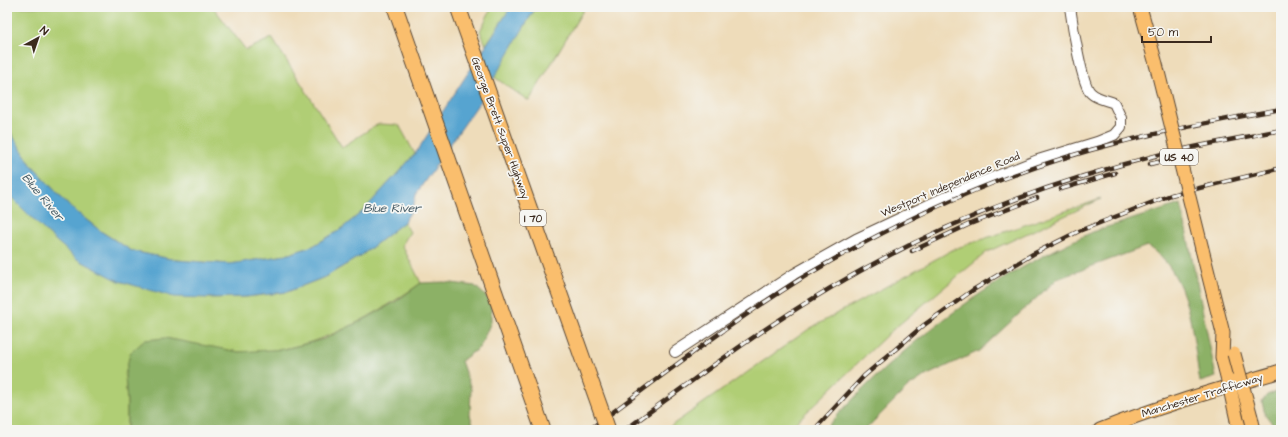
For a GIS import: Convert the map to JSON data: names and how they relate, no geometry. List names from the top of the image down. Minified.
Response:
{"streets":{"highway":["George Brett Super Highway","I 70"],"main road":["US 40","Manchester Trafficway"],"street":["Westport Independence Road"]},"water":["Blue River"],"scale_bar":"50 m","north":"top right"}
